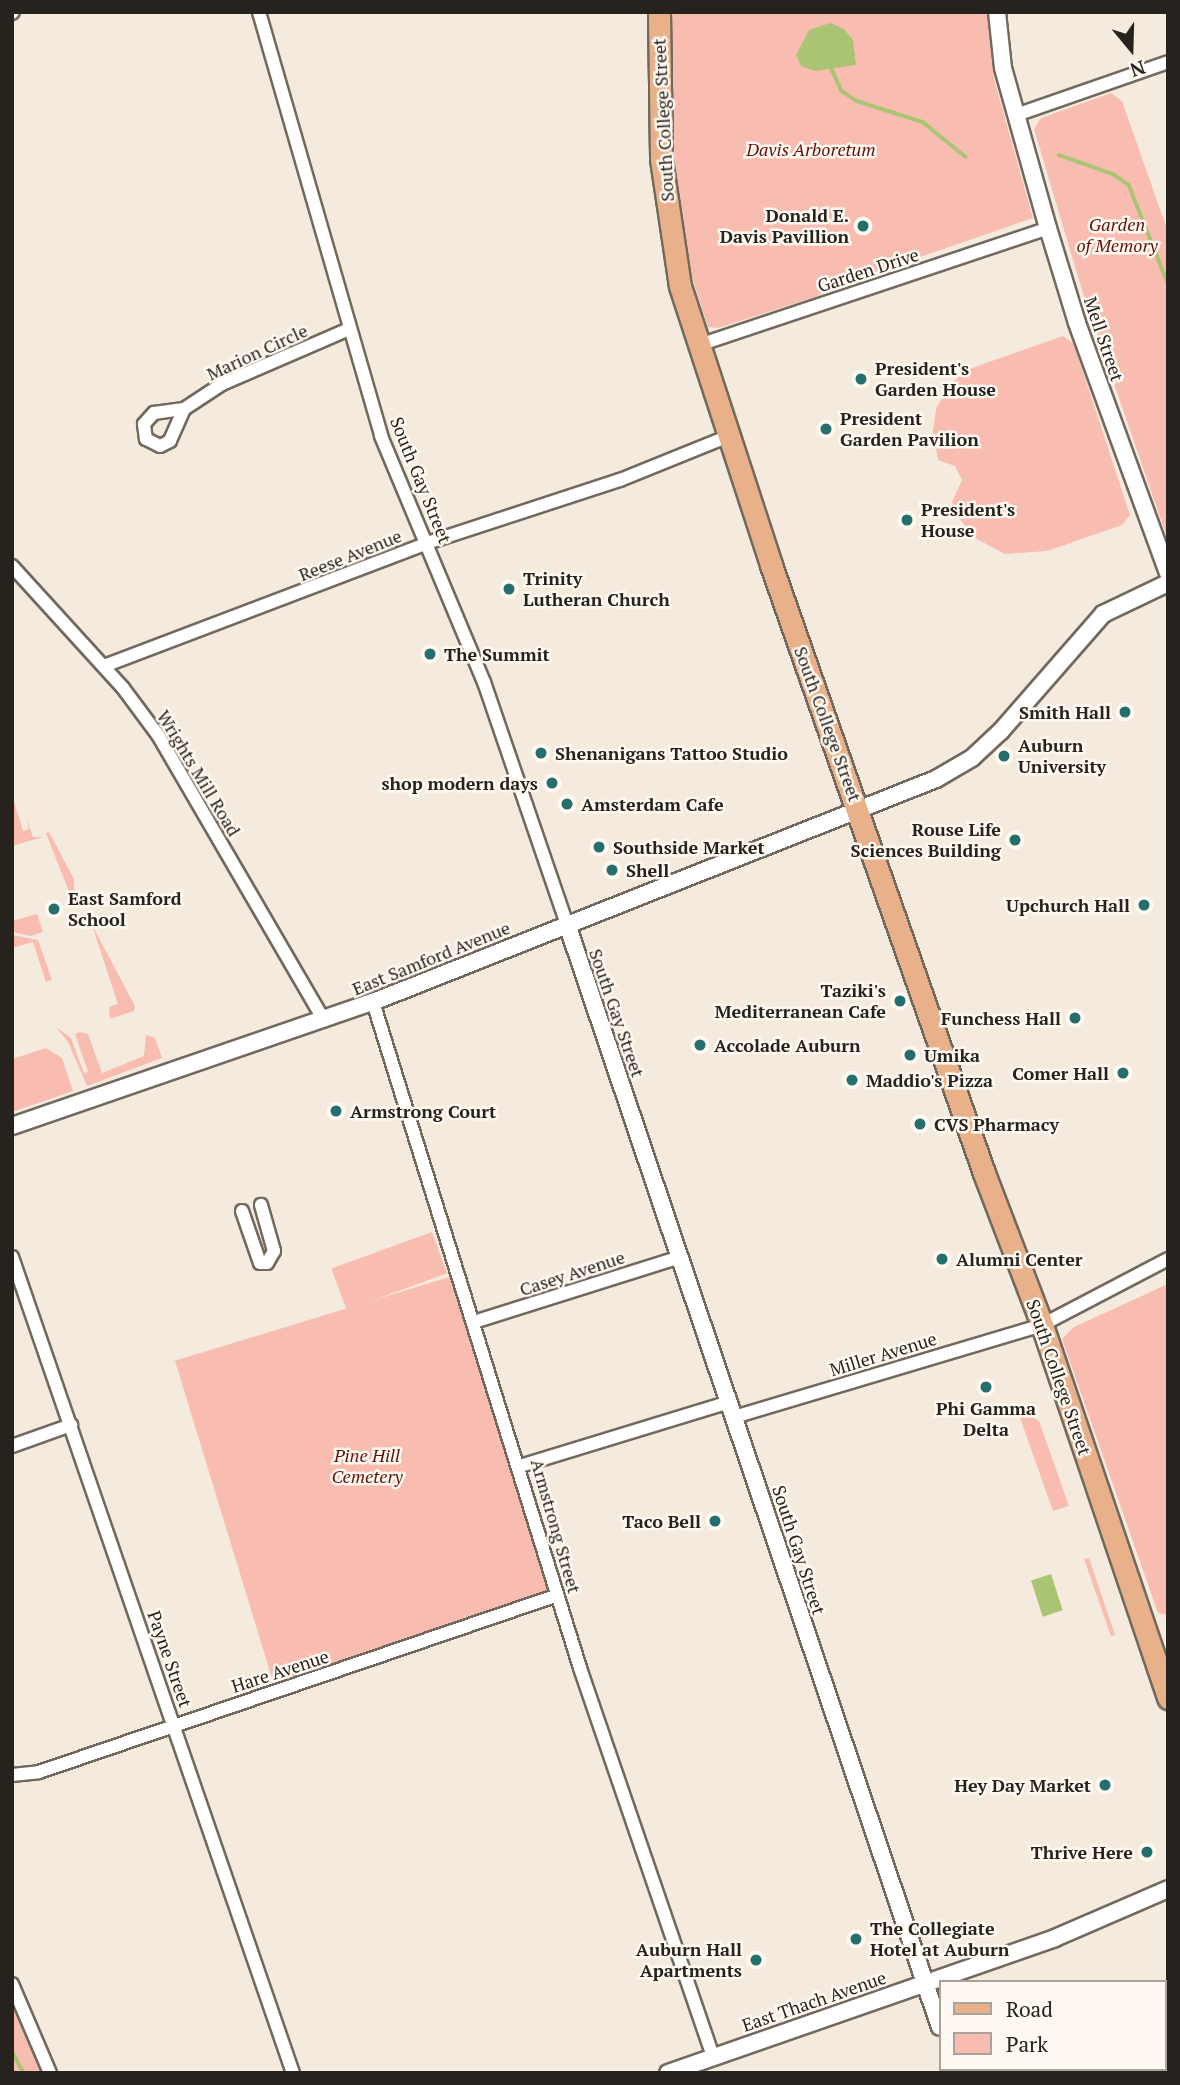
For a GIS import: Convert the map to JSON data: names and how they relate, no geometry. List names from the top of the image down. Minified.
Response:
{"streets":{"main road":["South College Street"],"street":["Garden Drive","Mell Street","Marion Circle","South Gay Street","Reese Avenue","Wrights Mill Road","East Samford Avenue","Casey Avenue","Miller Avenue","Armstrong Street","Payne Street","Hare Avenue","East Thach Avenue"]},"crossings":[["South College Street","Garden Drive"],["South College Street","Reese Avenue"],["South College Street","East Samford Avenue"],["South College Street","Miller Avenue"],["Garden Drive","Mell Street"],["Marion Circle","South Gay Street"],["South Gay Street","Reese Avenue"],["South Gay Street","East Samford Avenue"],["South Gay Street","Casey Avenue"],["South Gay Street","Miller Avenue"],["South Gay Street","East Thach Avenue"],["Reese Avenue","Wrights Mill Road"],["Wrights Mill Road","East Samford Avenue"],["East Samford Avenue","Armstrong Street"],["Casey Avenue","Armstrong Street"],["Miller Avenue","Armstrong Street"],["Armstrong Street","Hare Avenue"],["Armstrong Street","East Thach Avenue"],["Payne Street","Hare Avenue"]],"parks":["Davis Arboretum","Garden of Memory","Pine Hill Cemetery"],"places":["Donald E. Davis Pavillion","President's Garden House","President Garden Pavilion","President's House","Trinity Lutheran Church","The Summit","Smith Hall","Shenanigans Tattoo Studio","Auburn University","shop modern days","Amsterdam Cafe","Rouse Life Sciences Building","Southside Market","Shell","Upchurch Hall","East Samford School","Taziki's Mediterranean Cafe","Funchess Hall","Accolade Auburn","Umika","Comer Hall","Maddio's Pizza","Armstrong Court","CVS Pharmacy","Alumni Center","Phi Gamma Delta","Taco Bell","Hey Day Market","Thrive Here","The Collegiate Hotel at Auburn","Auburn Hall Apartments"],"legend":["Road","Park"],"north":"bottom"}
